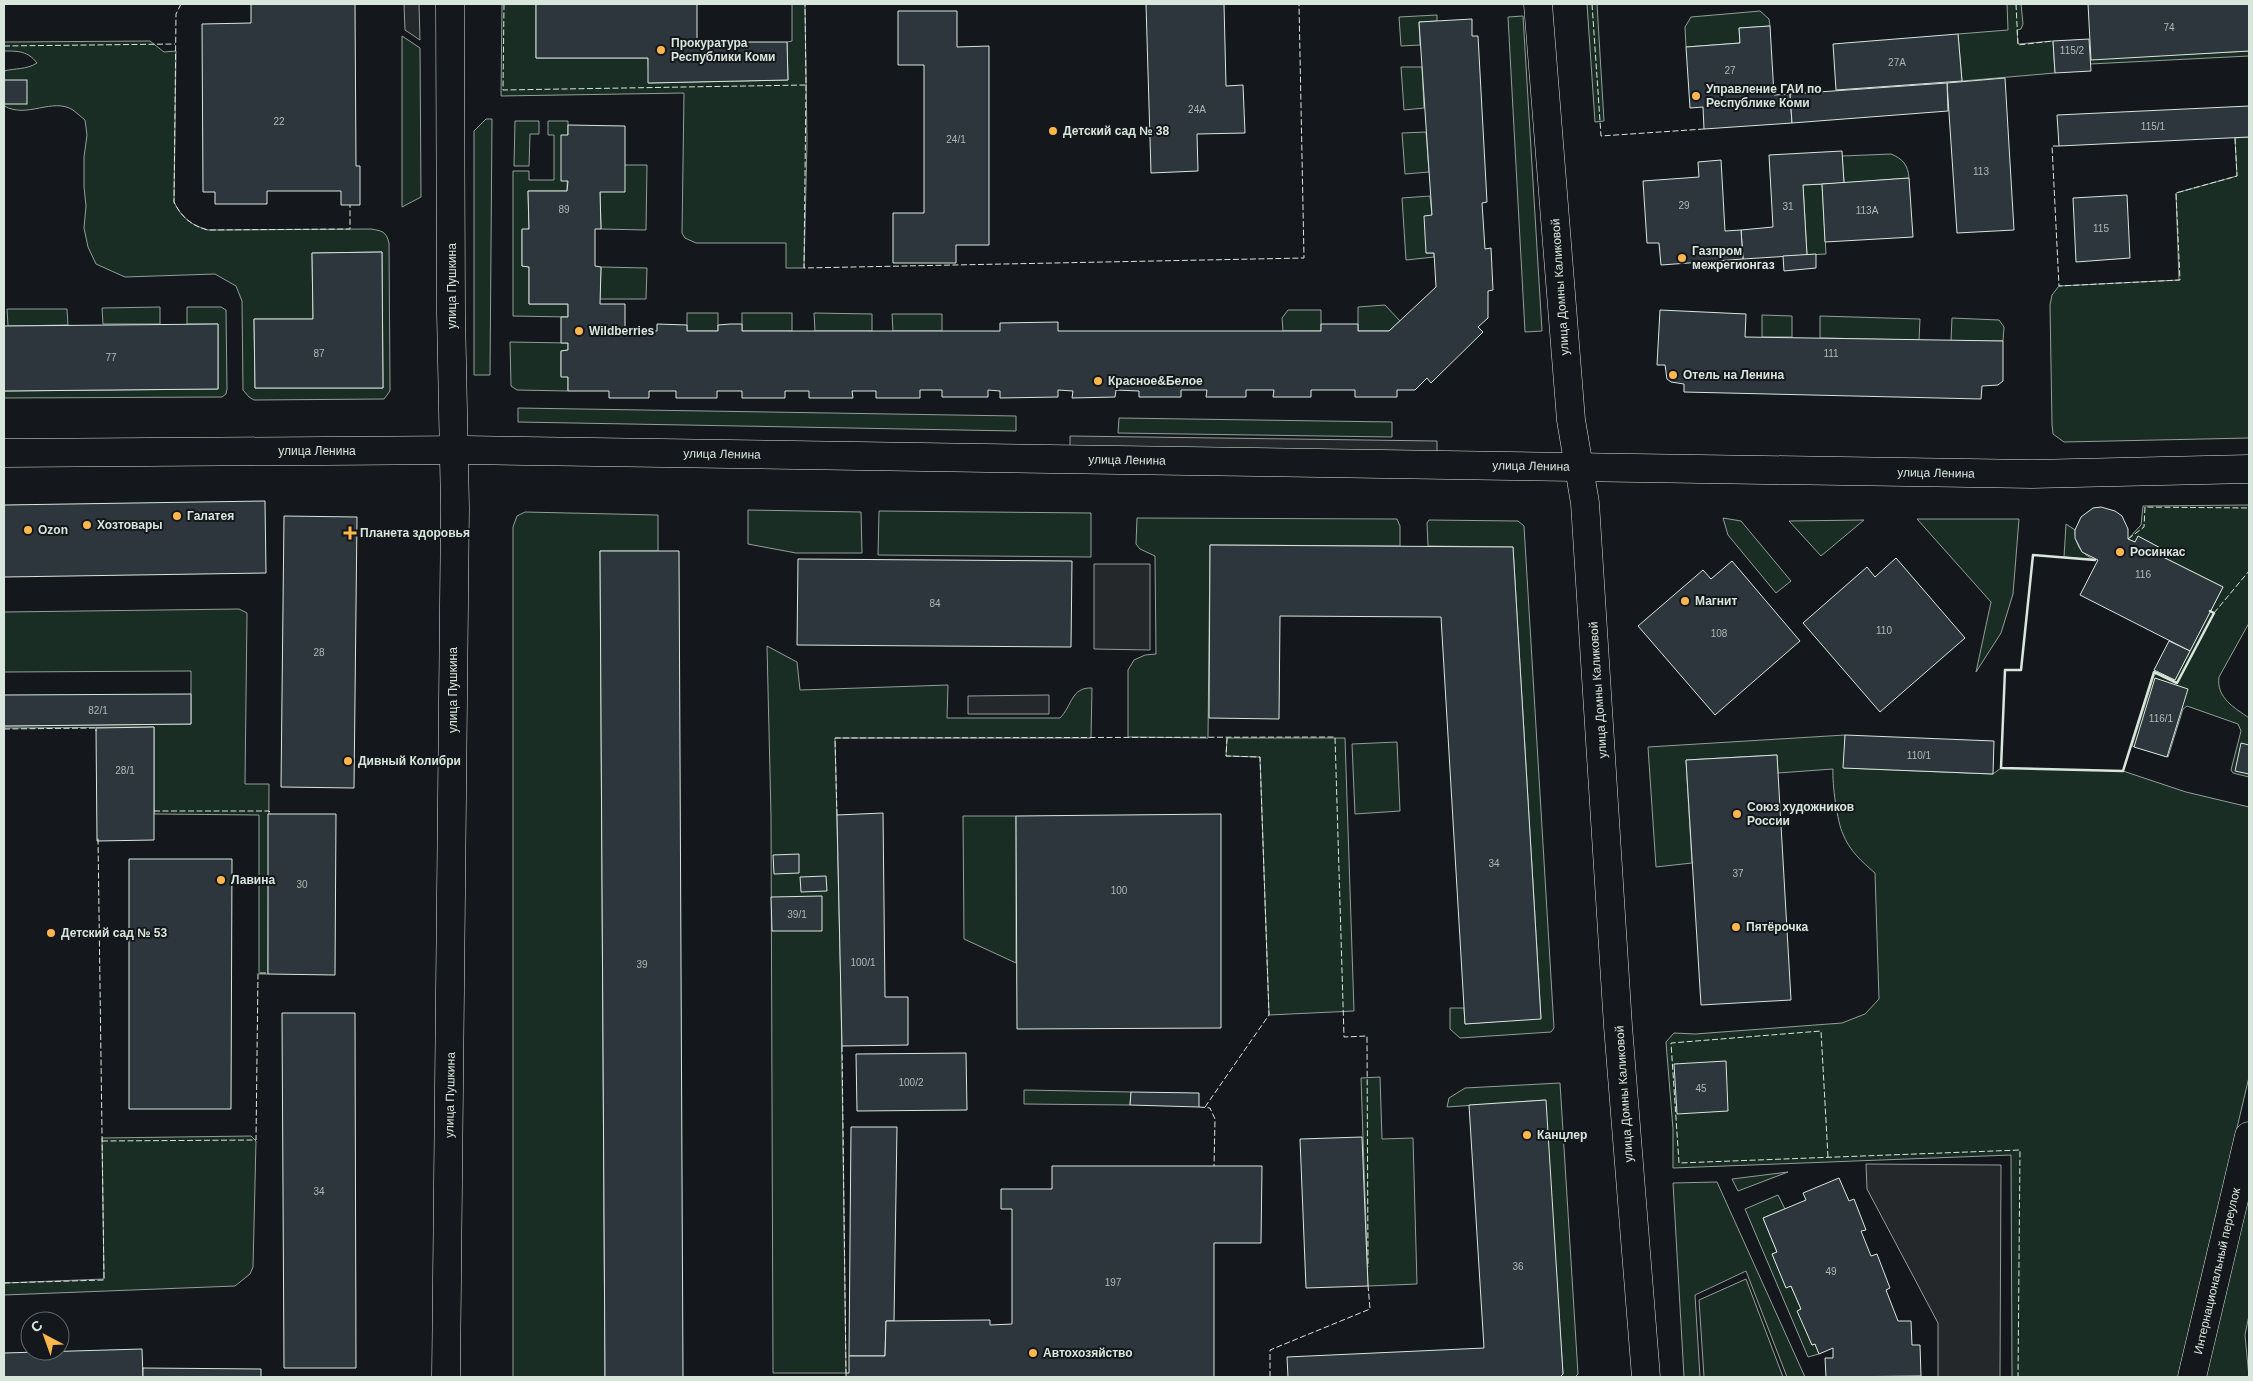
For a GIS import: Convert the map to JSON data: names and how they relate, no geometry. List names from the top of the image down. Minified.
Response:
{"streets":{"street":["улица Пушкина","улица Домны Каликовой","улица Ленина","Интернациональный переулок"]},"crossings":[["улица Пушкина","улица Ленина"],["улица Домны Каликовой","улица Ленина"]],"places":{"other":["Прокуратура Республики Коми","Управление ГАИ по Республике Коми","Детский сад № 38","Газпром межрегионгаз","Wildberries","Отель на Ленина","Красное&Белое","Галатея","Хозтовары","Ozon","Росинкас","Магнит","Дивный Колибри","Союз художников России","Лавина","Пятёрочка","Детский сад № 53","Канцлер","Автохозяйство"],"health":["Планета здоровья"]},"house_numbers":["74","115/2","27А","27","24А","22","115/1","24/1","113","29","31","89","113А","115","87","111","77","116","84","110","108","28","82/1","116/1","110/1","28/1","34","37","30","100","39/1","100/1","39","100/2","45","34","36","49","197"],"north":"top left"}
